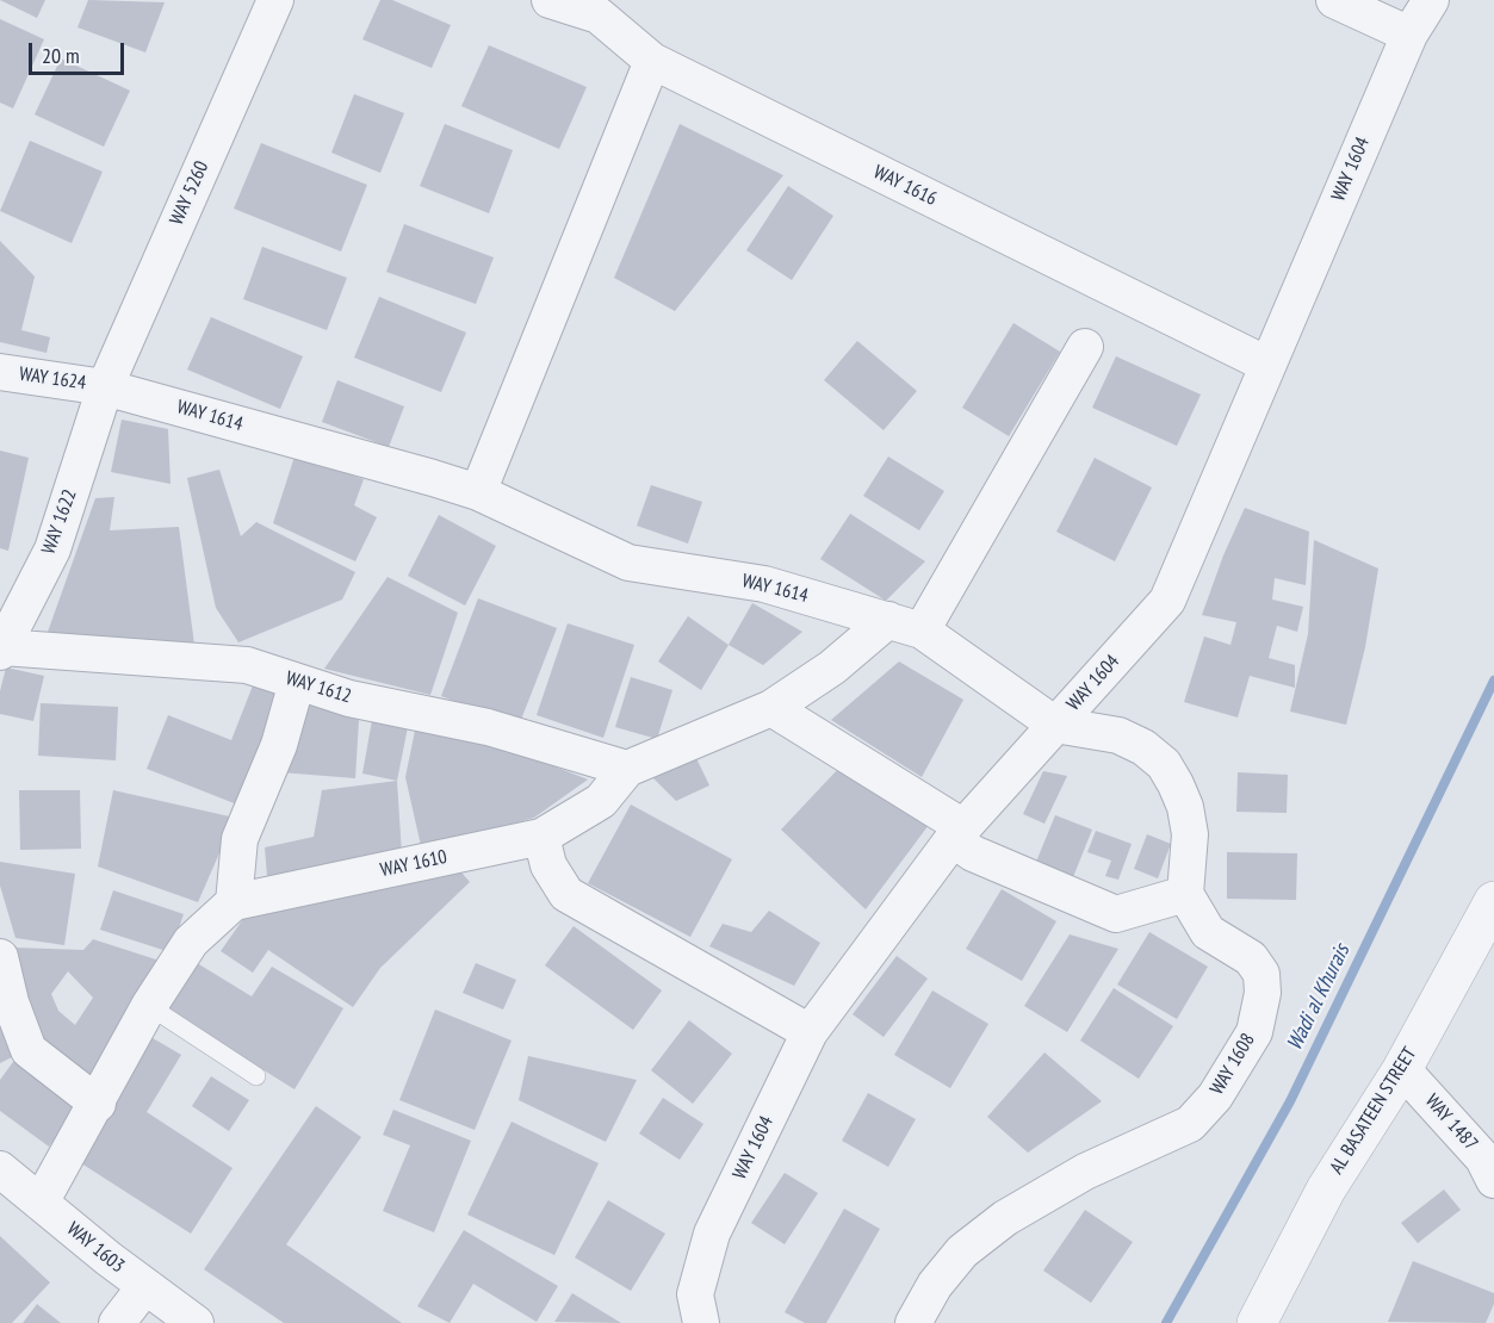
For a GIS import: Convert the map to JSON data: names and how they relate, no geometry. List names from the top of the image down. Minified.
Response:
{"streets":{"street":["WAY 1604","WAY 1616","WAY 5260","WAY 1624","WAY 1614","WAY 1622","WAY 1612","WAY 1610","WAY 1608","AL BASATEEN STREET","WAY 1487","WAY 1603"]},"crossings":[["WAY 1604","WAY 1616"],["WAY 1604","WAY 1614"],["WAY 1604","WAY 1608"],["WAY 5260","WAY 1624"],["WAY 5260","WAY 1614"],["WAY 5260","WAY 1622"],["WAY 1624","WAY 1614"],["WAY 1624","WAY 1622"],["WAY 1614","WAY 1622"],["WAY 1614","WAY 1610"],["WAY 1614","WAY 1608"],["WAY 1622","WAY 1612"],["WAY 1612","WAY 1610"],["AL BASATEEN STREET","WAY 1487"]],"water":["Wadi al Khurais"],"scale_bar":"20 m"}
